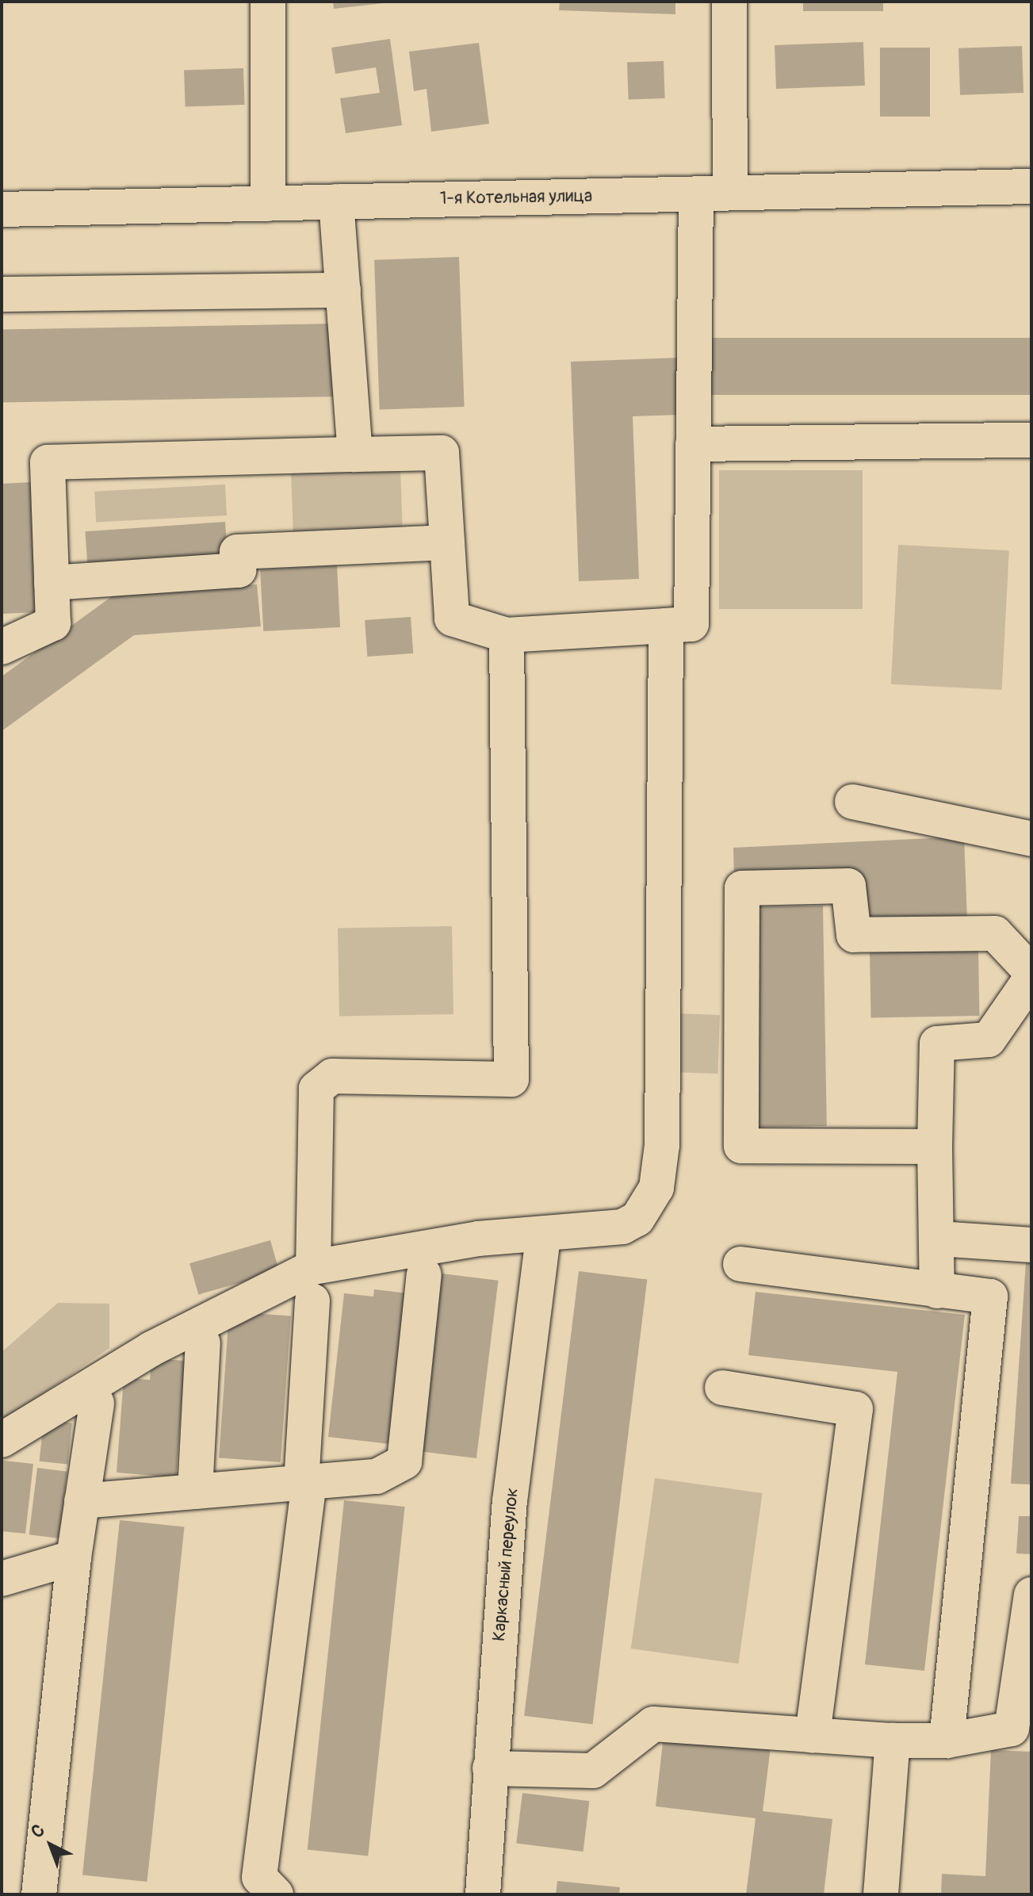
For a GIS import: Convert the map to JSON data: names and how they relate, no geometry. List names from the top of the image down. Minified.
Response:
{"streets":{"street":["1-я Котельная улица","Каркасный переулок"]},"north":"top left"}
